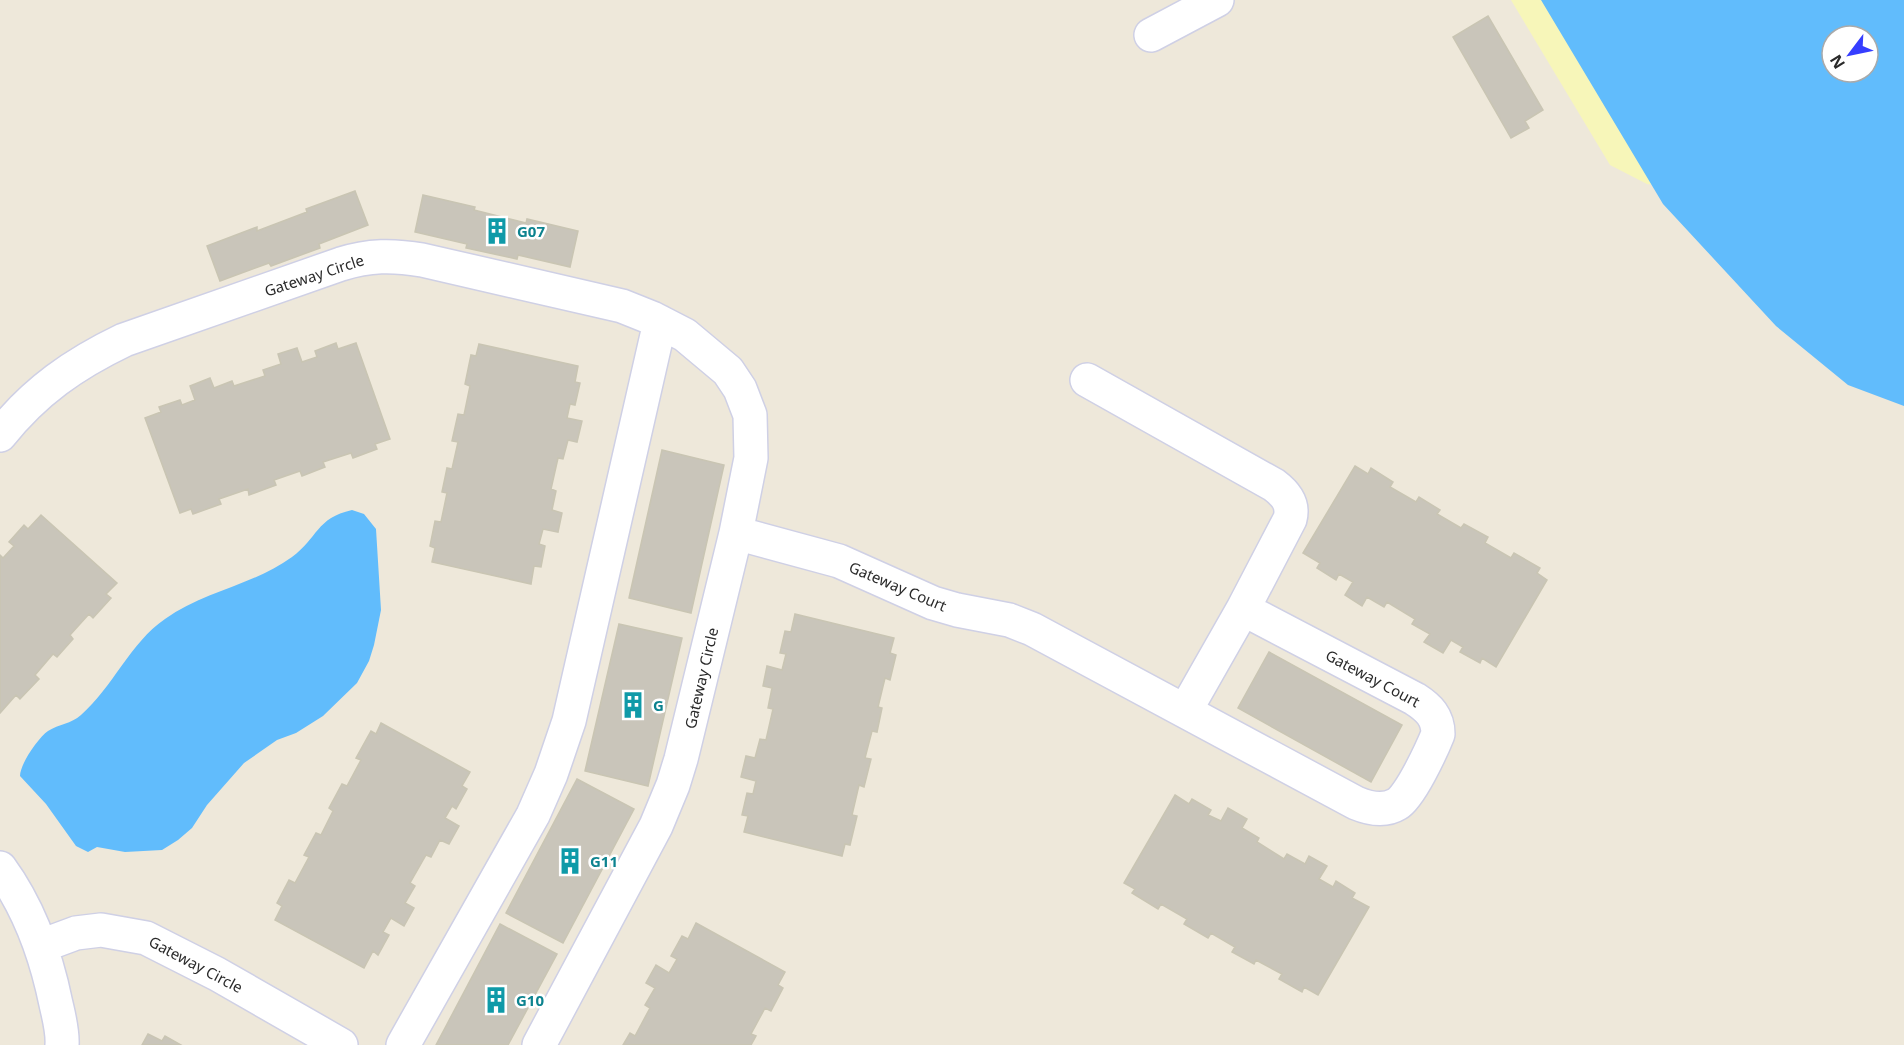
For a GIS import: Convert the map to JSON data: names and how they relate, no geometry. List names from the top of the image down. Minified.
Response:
{"streets":{"street":["Gateway Circle","Gateway Court"]},"crossings":[["Gateway Circle","Gateway Court"]],"places":{"building":["G07","G","G11","G10"]},"north":"bottom left"}
